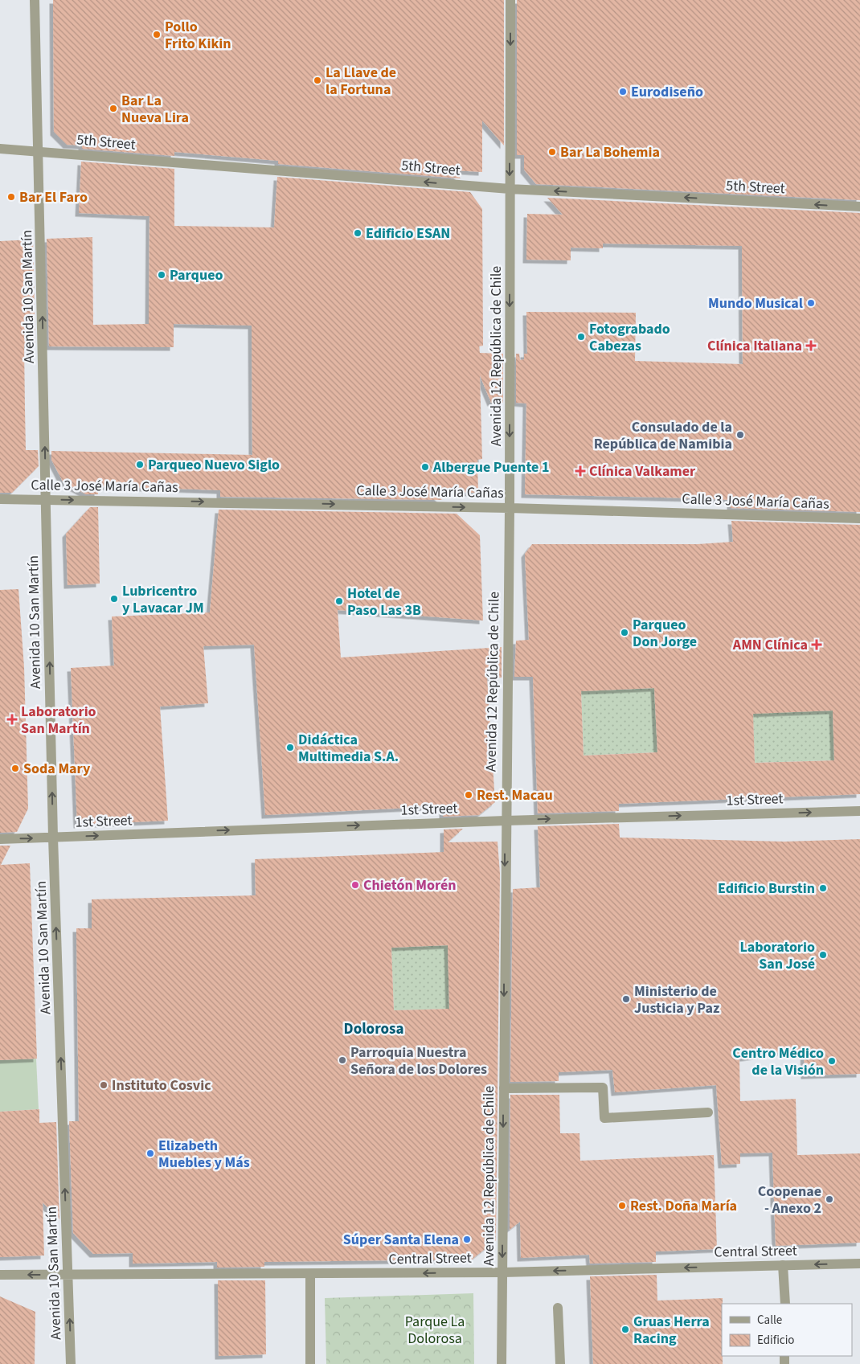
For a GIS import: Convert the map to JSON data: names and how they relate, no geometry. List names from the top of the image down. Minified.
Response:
{"streets":{"street":["5th Street","Avenida 10 San Martín","Avenida 12 República de Chile","Calle 3 José María Cañas","1st Street","Central Street"]},"crossings":[["5th Street","Avenida 10 San Martín"],["5th Street","Avenida 12 República de Chile"],["Avenida 10 San Martín","Calle 3 José María Cañas"],["Avenida 10 San Martín","1st Street"],["Avenida 10 San Martín","Central Street"],["Avenida 12 República de Chile","Calle 3 José María Cañas"],["Avenida 12 República de Chile","1st Street"],["Avenida 12 República de Chile","Central Street"]],"one_way":["5th Street","Avenida 10 San Martín","Avenida 12 República de Chile","Calle 3 José María Cañas","1st Street","Central Street"],"districts":["Dolorosa"],"parks":["Parque La Dolorosa"],"places":{"other":["Pollo Frito Kikin","La Llave de la Fortuna","Eurodiseño","Bar La Nueva Lira","Bar La Bohemia","Bar El Faro","Edificio ESAN","Parqueo","Mundo Musical","Fotograbado Cabezas","Consulado de la República de Namibia","Parqueo Nuevo Siglo","Albergue Puente 1","Lubricentro y Lavacar JM","Hotel de Paso Las 3B","Parqueo Don Jorge","Didáctica Multimedia S.A.","Soda Mary","Rest. Macau","Chietón Morén","Edificio Burstin","Laboratorio San José","Ministerio de Justicia y Paz","Parroquia Nuestra Señora de los Dolores","Centro Médico de la Visión","Instituto Cosvic","Elizabeth Muebles y Más","Coopenae - Anexo 2","Rest. Doña María","Súper Santa Elena","Gruas Herra Racing"],"health":["Clínica Italiana","Clínica Valkamer","AMN Clínica","Laboratorio San Martín"]},"legend":["Calle","Edificio"]}
